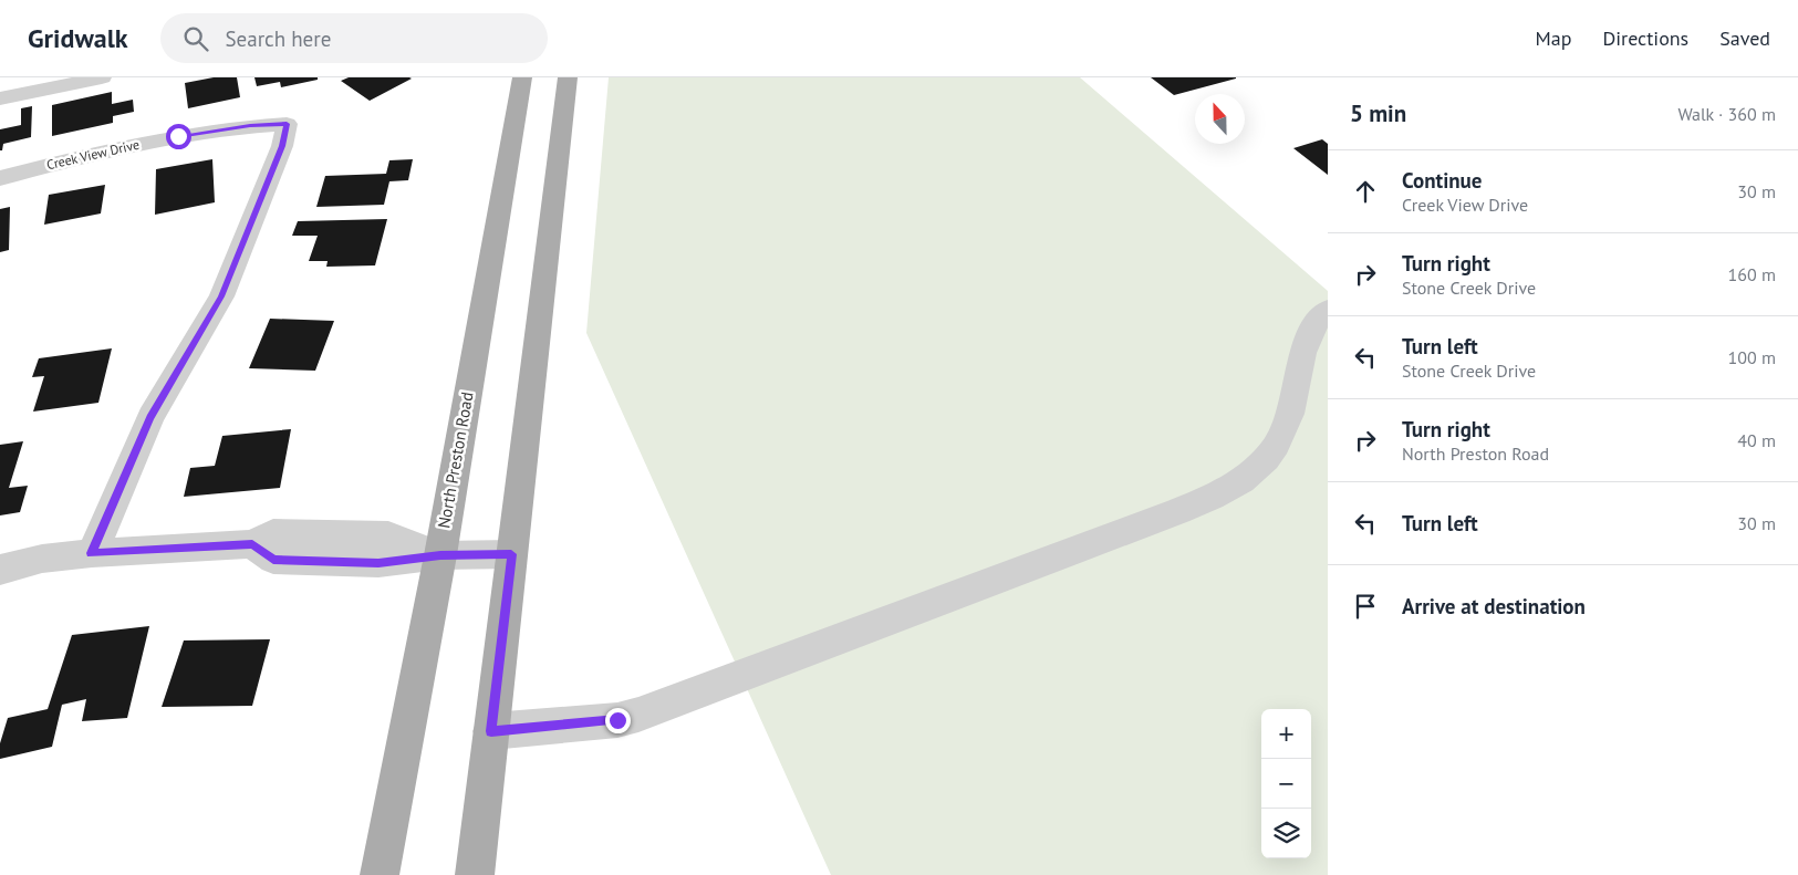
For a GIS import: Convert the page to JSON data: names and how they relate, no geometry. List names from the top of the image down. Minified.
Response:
{"streets":{"main road":["North Preston Road"],"street":["Creek View Drive"]},"north":"top","page":{"header":"Gridwalk","search":"Search here","nav":["Map","Directions","Saved"],"heading":["5 min","Walk · 360 m"],"list":[["Continue","Creek View Drive","30 m"],["Turn right","Stone Creek Drive","160 m"],["Turn left","Stone Creek Drive","100 m"],["Turn right","North Preston Road","40 m"],["Turn left","30 m"],"Arrive at destination"],"map_buttons":["+","−"]}}
